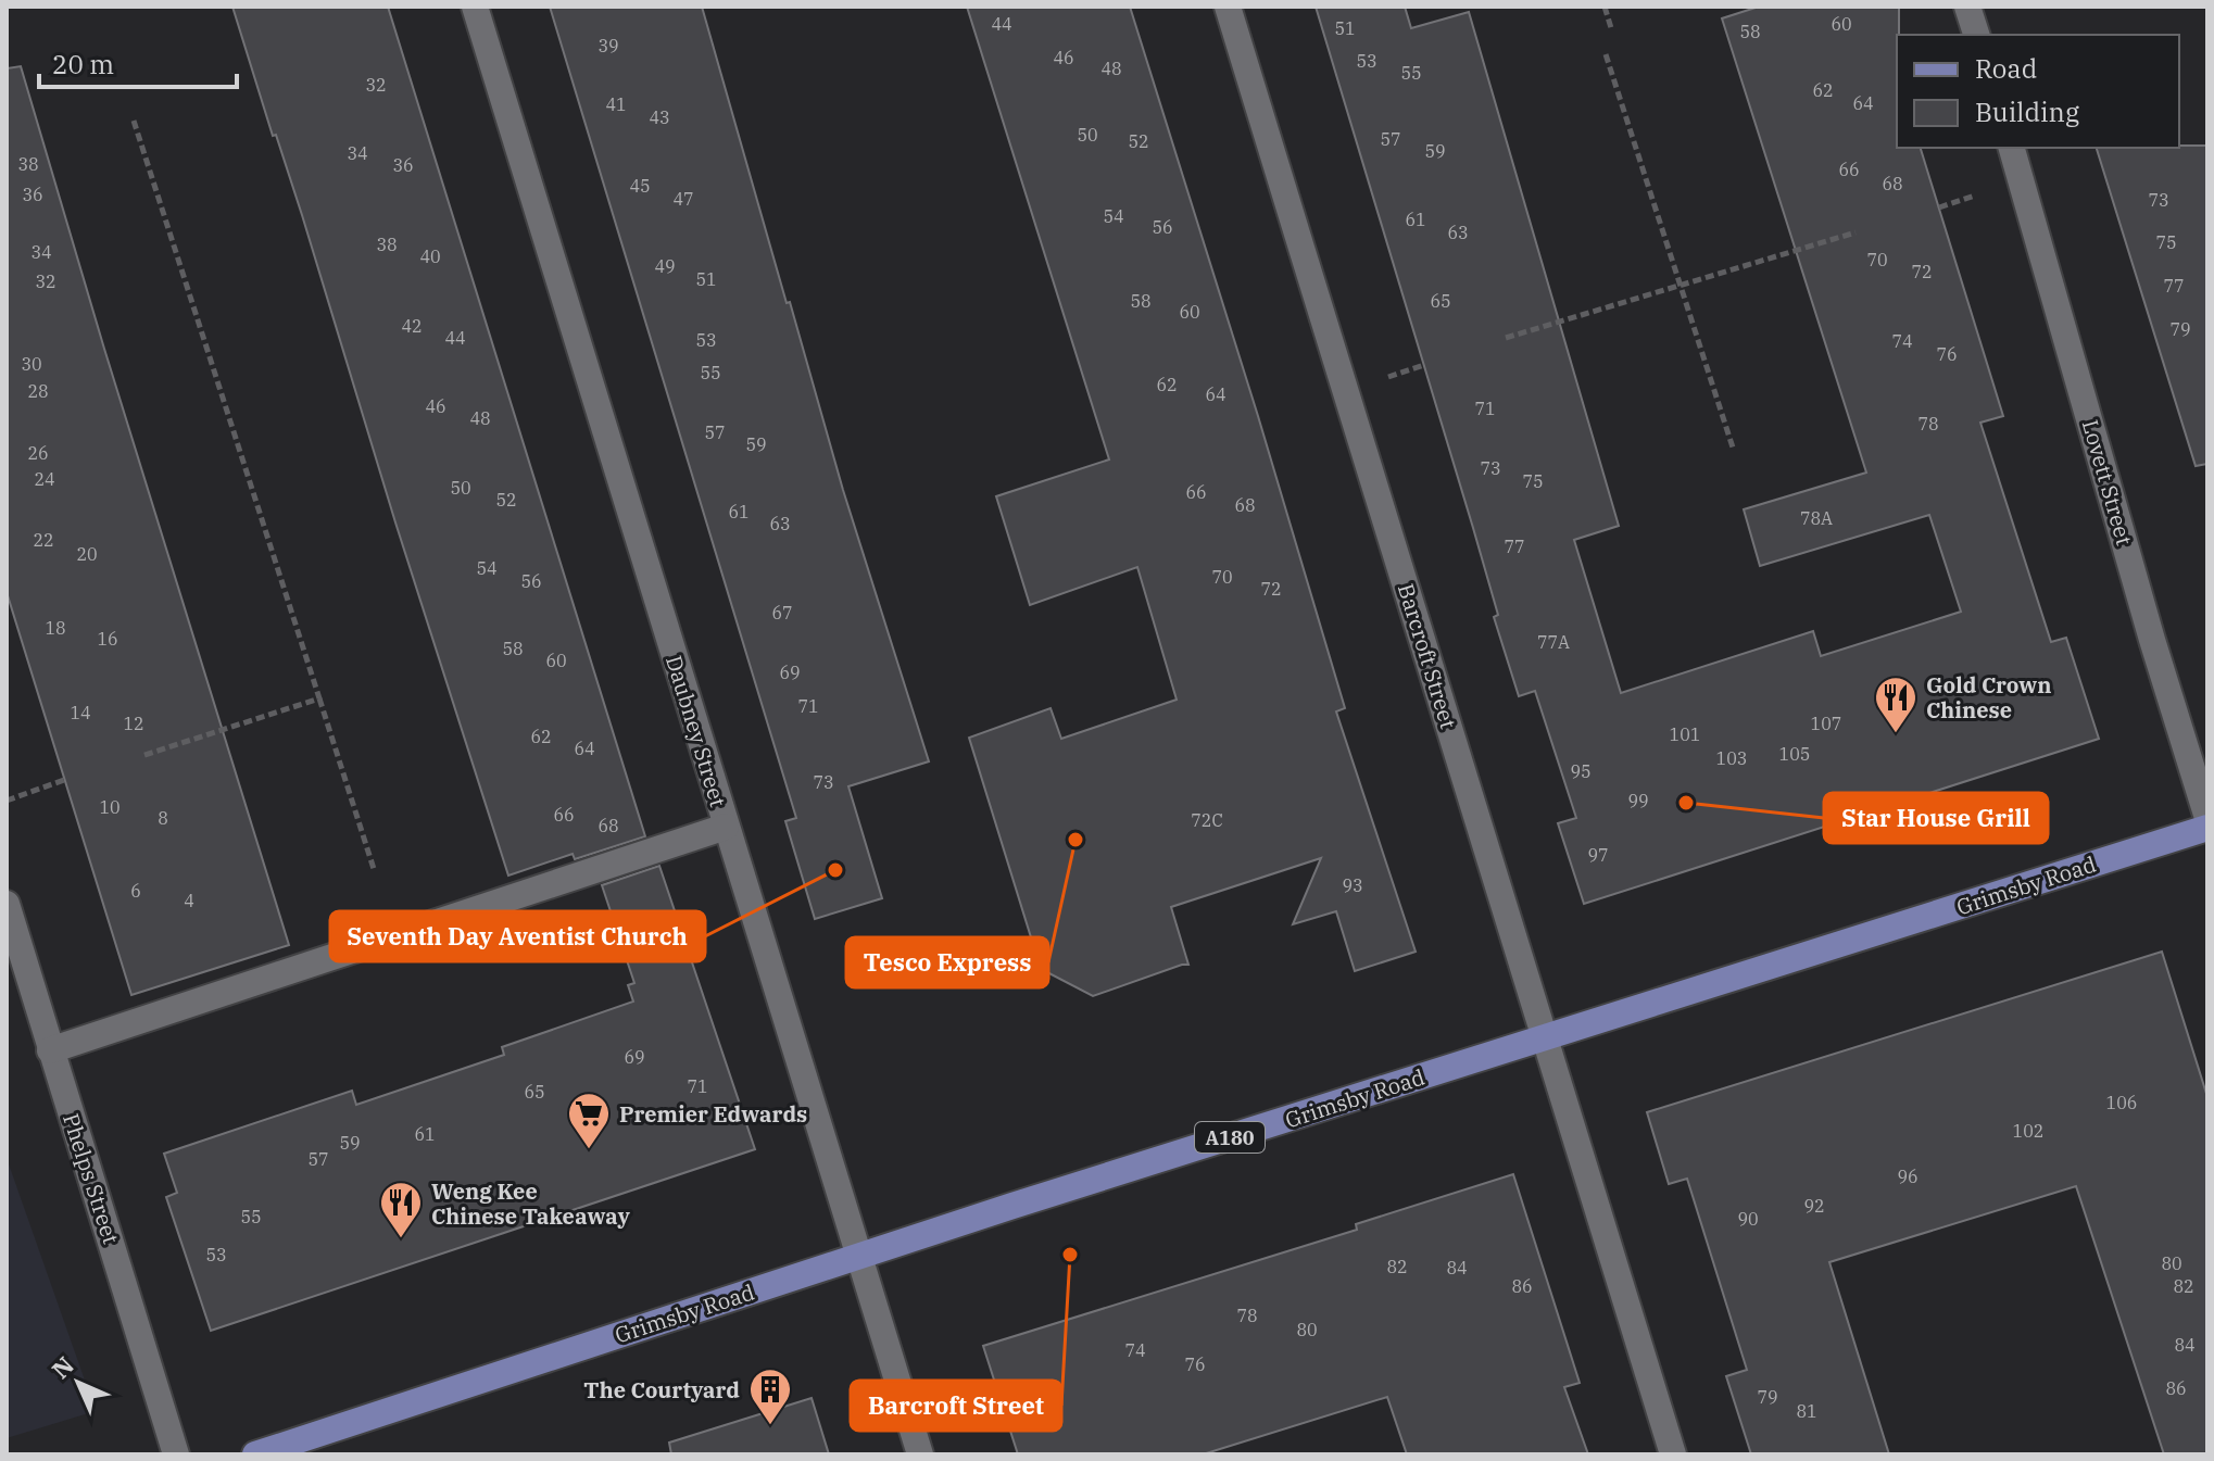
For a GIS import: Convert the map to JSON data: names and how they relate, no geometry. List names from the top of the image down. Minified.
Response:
{"streets":{"main road":["Grimsby Road","A180"],"street":["Lovett Street","Barcroft Street","Daubney Street","Phelps Street"]},"crossings":[["Barcroft Street","Grimsby Road"],["Daubney Street","Grimsby Road"]],"places":{"restaurant":["Gold Crown Chinese","Weng Kee Chinese Takeaway"],"other":["Star House Grill","Tesco Express","Seventh Day Aventist Church","Barcroft Street"],"supermarket":["Premier Edwards"],"building":["The Courtyard"]},"house_numbers":["44","60","51","58","39","46","53","48","55","32","62","64","41","43","50","57","52","59","34","38","36","66","68","45","36","47","73","54","61","56","63","75","38","34","40","70","49","72","51","32","77","58","65","60","42","79","44","53","74","76","30","55","62","28","64","46","71","48","78","57","59","26","73","24","75","50","66","52","68","61","78A","63","22","77","20","54","70","56","72","67","18","16","77A","58","60","69","71","14","12","107","101","62","64","105","103","95","73","99","10","66","8","72C","68","97","93","6","4","69","71","65","106","102","61","59","57","96","92","55","90","53","80","82","84","86","82","78","80","84","74","76","86","79","81"],"legend":["Road","Building"],"scale_bar":"20 m","north":"top left"}
